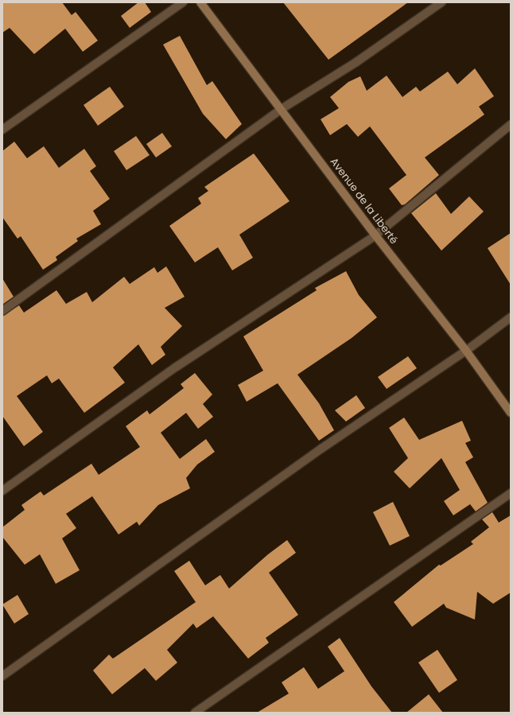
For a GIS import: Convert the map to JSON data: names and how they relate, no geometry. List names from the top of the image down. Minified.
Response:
{"streets":{"street":["Avenue de la Liberté"]}}
